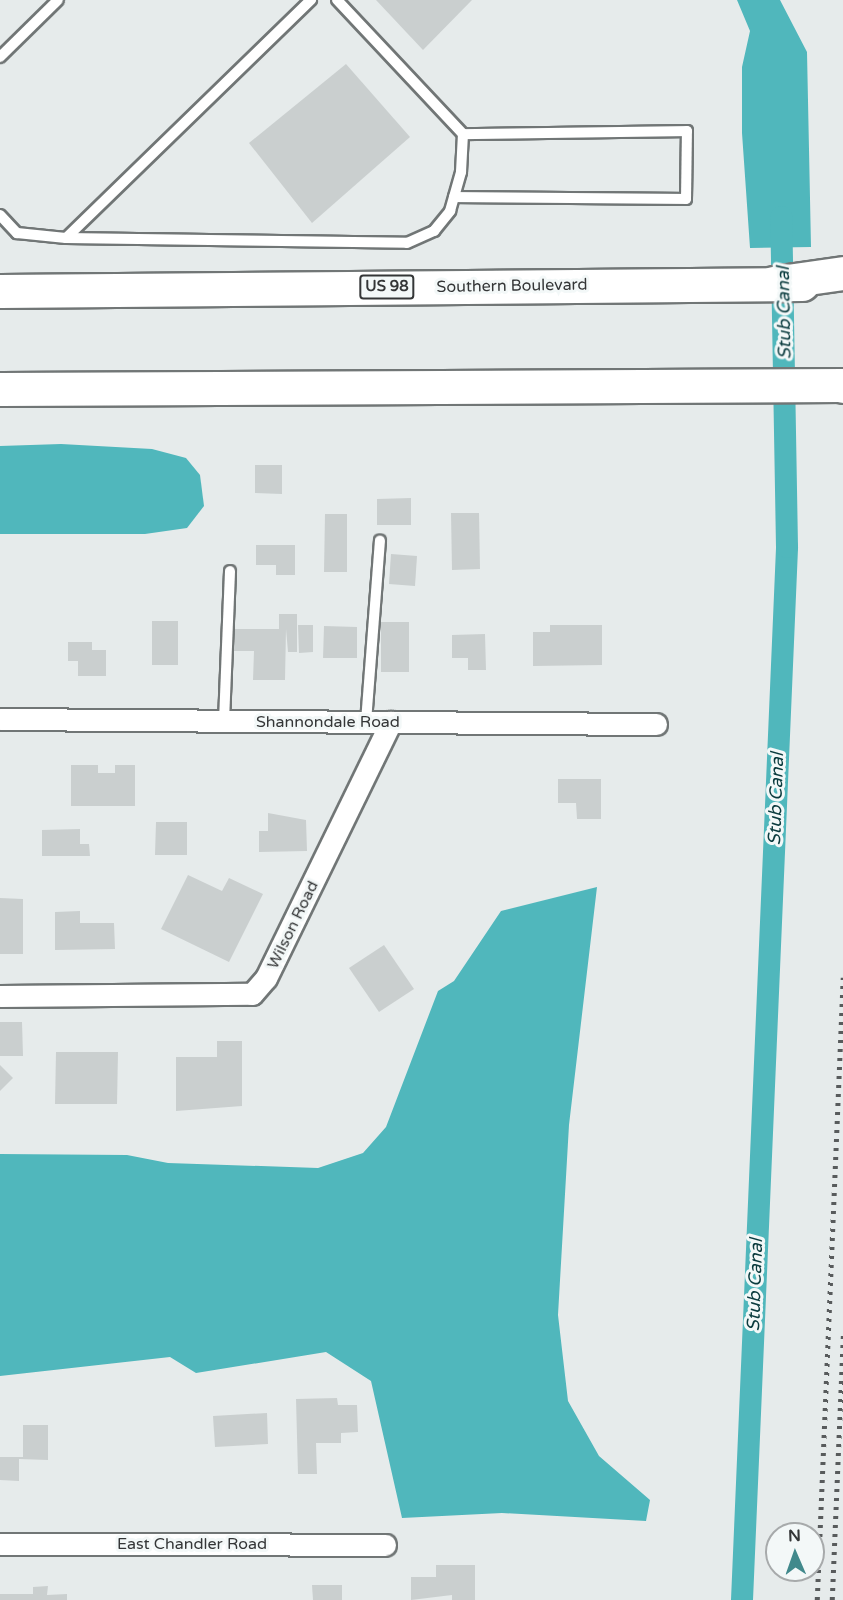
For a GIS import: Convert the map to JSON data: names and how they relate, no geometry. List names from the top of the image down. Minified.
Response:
{"streets":{"highway":["Southern Boulevard","US 98"],"street":["Shannondale Road","Wilson Road","East Chandler Road"]},"crossings":[["Shannondale Road","Wilson Road"]],"water":["Stub Canal"],"north":"top"}
